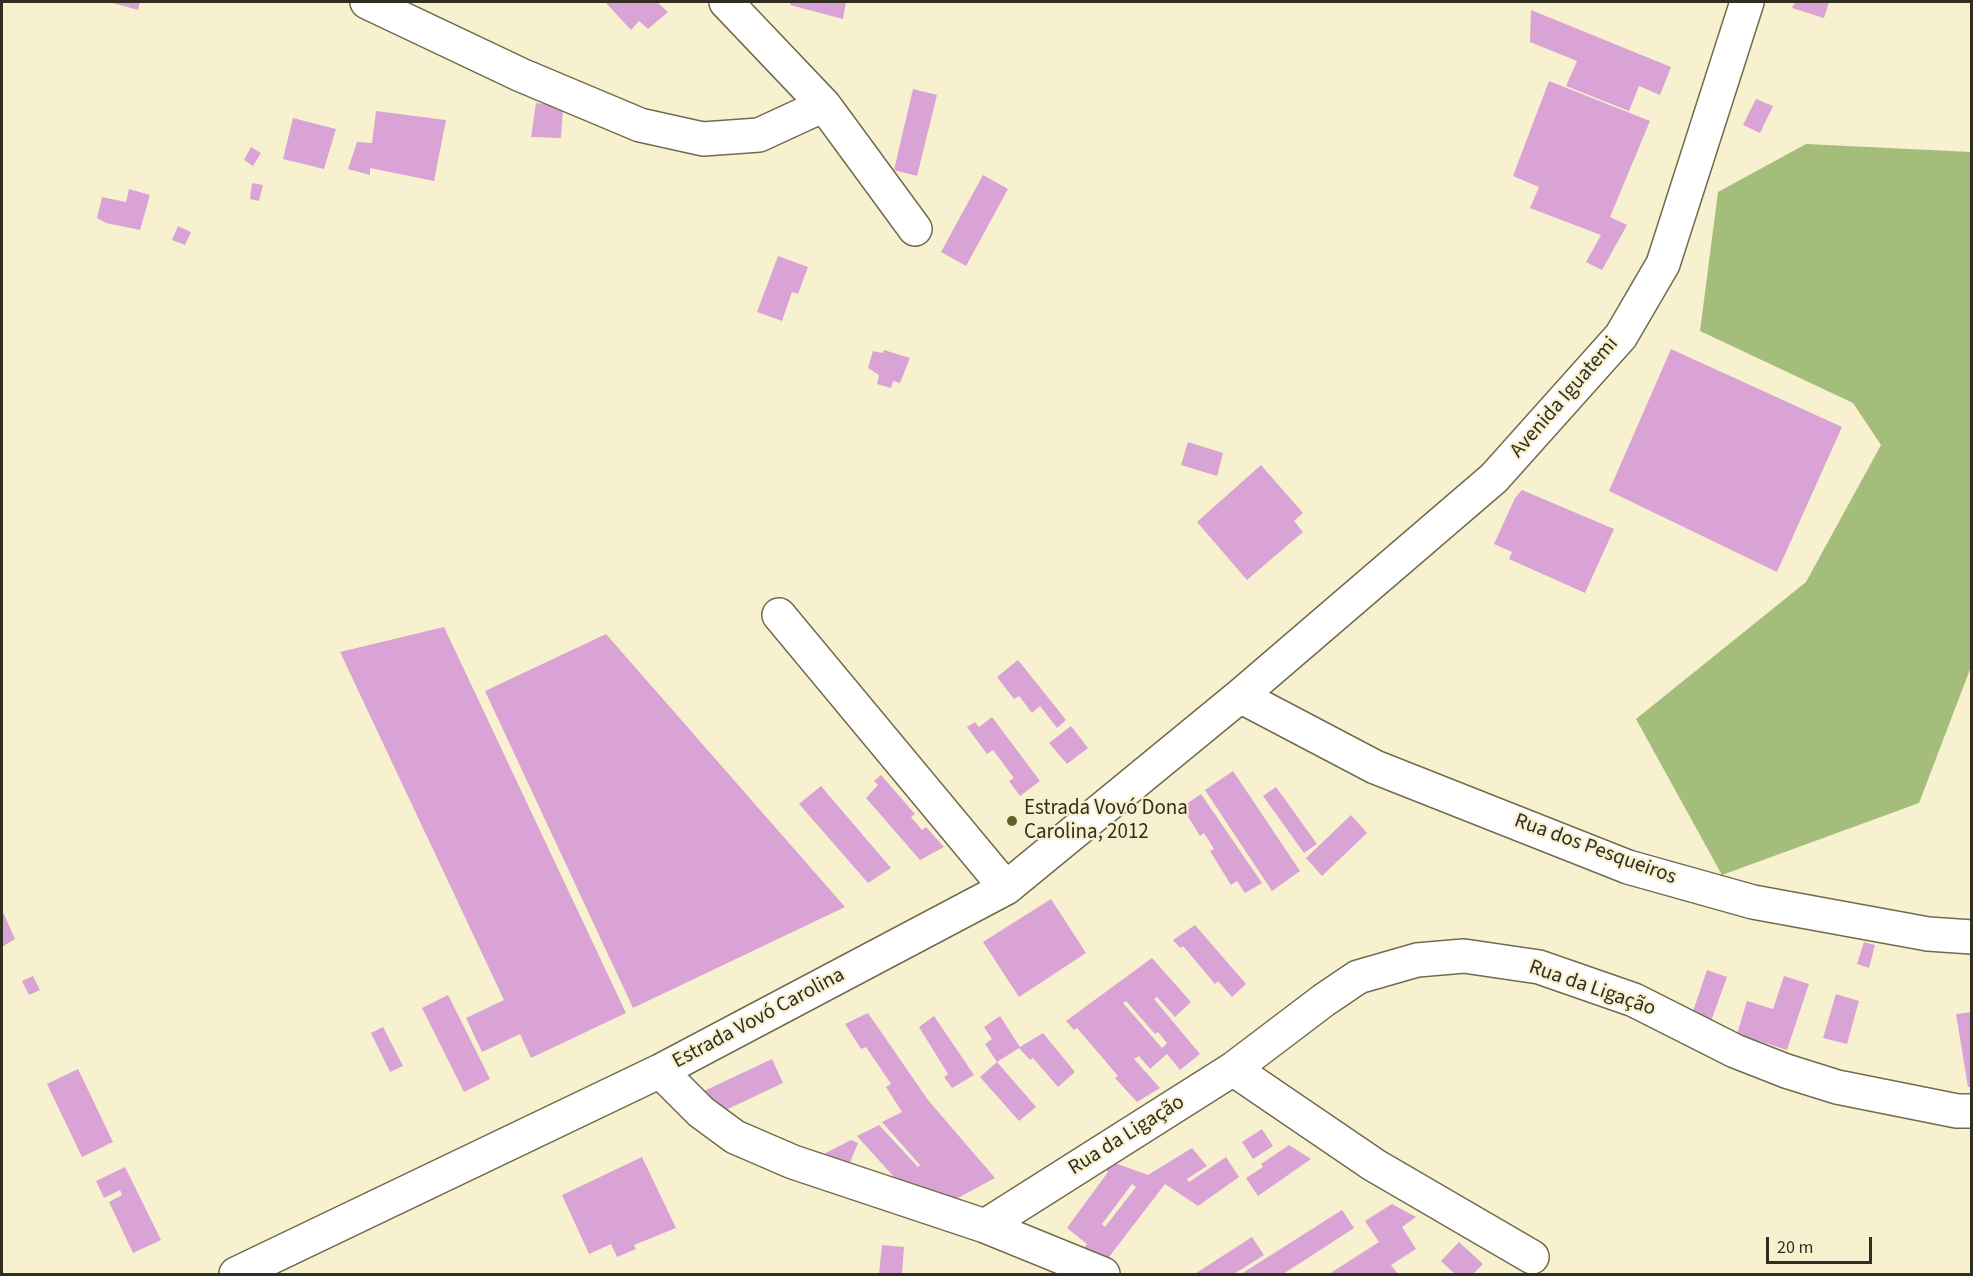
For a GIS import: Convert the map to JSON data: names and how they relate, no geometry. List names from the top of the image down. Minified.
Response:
{"streets":{"street":["Avenida Iguatemi","Rua dos Pesqueiros","Rua da Ligação","Estrada Vovó Carolina"]},"crossings":[["Avenida Iguatemi","Rua dos Pesqueiros"],["Avenida Iguatemi","Estrada Vovó Carolina"],["Rua dos Pesqueiros","Estrada Vovó Carolina"]],"places":["Estrada Vovó Dona Carolina, 2012"],"scale_bar":"20 m"}
